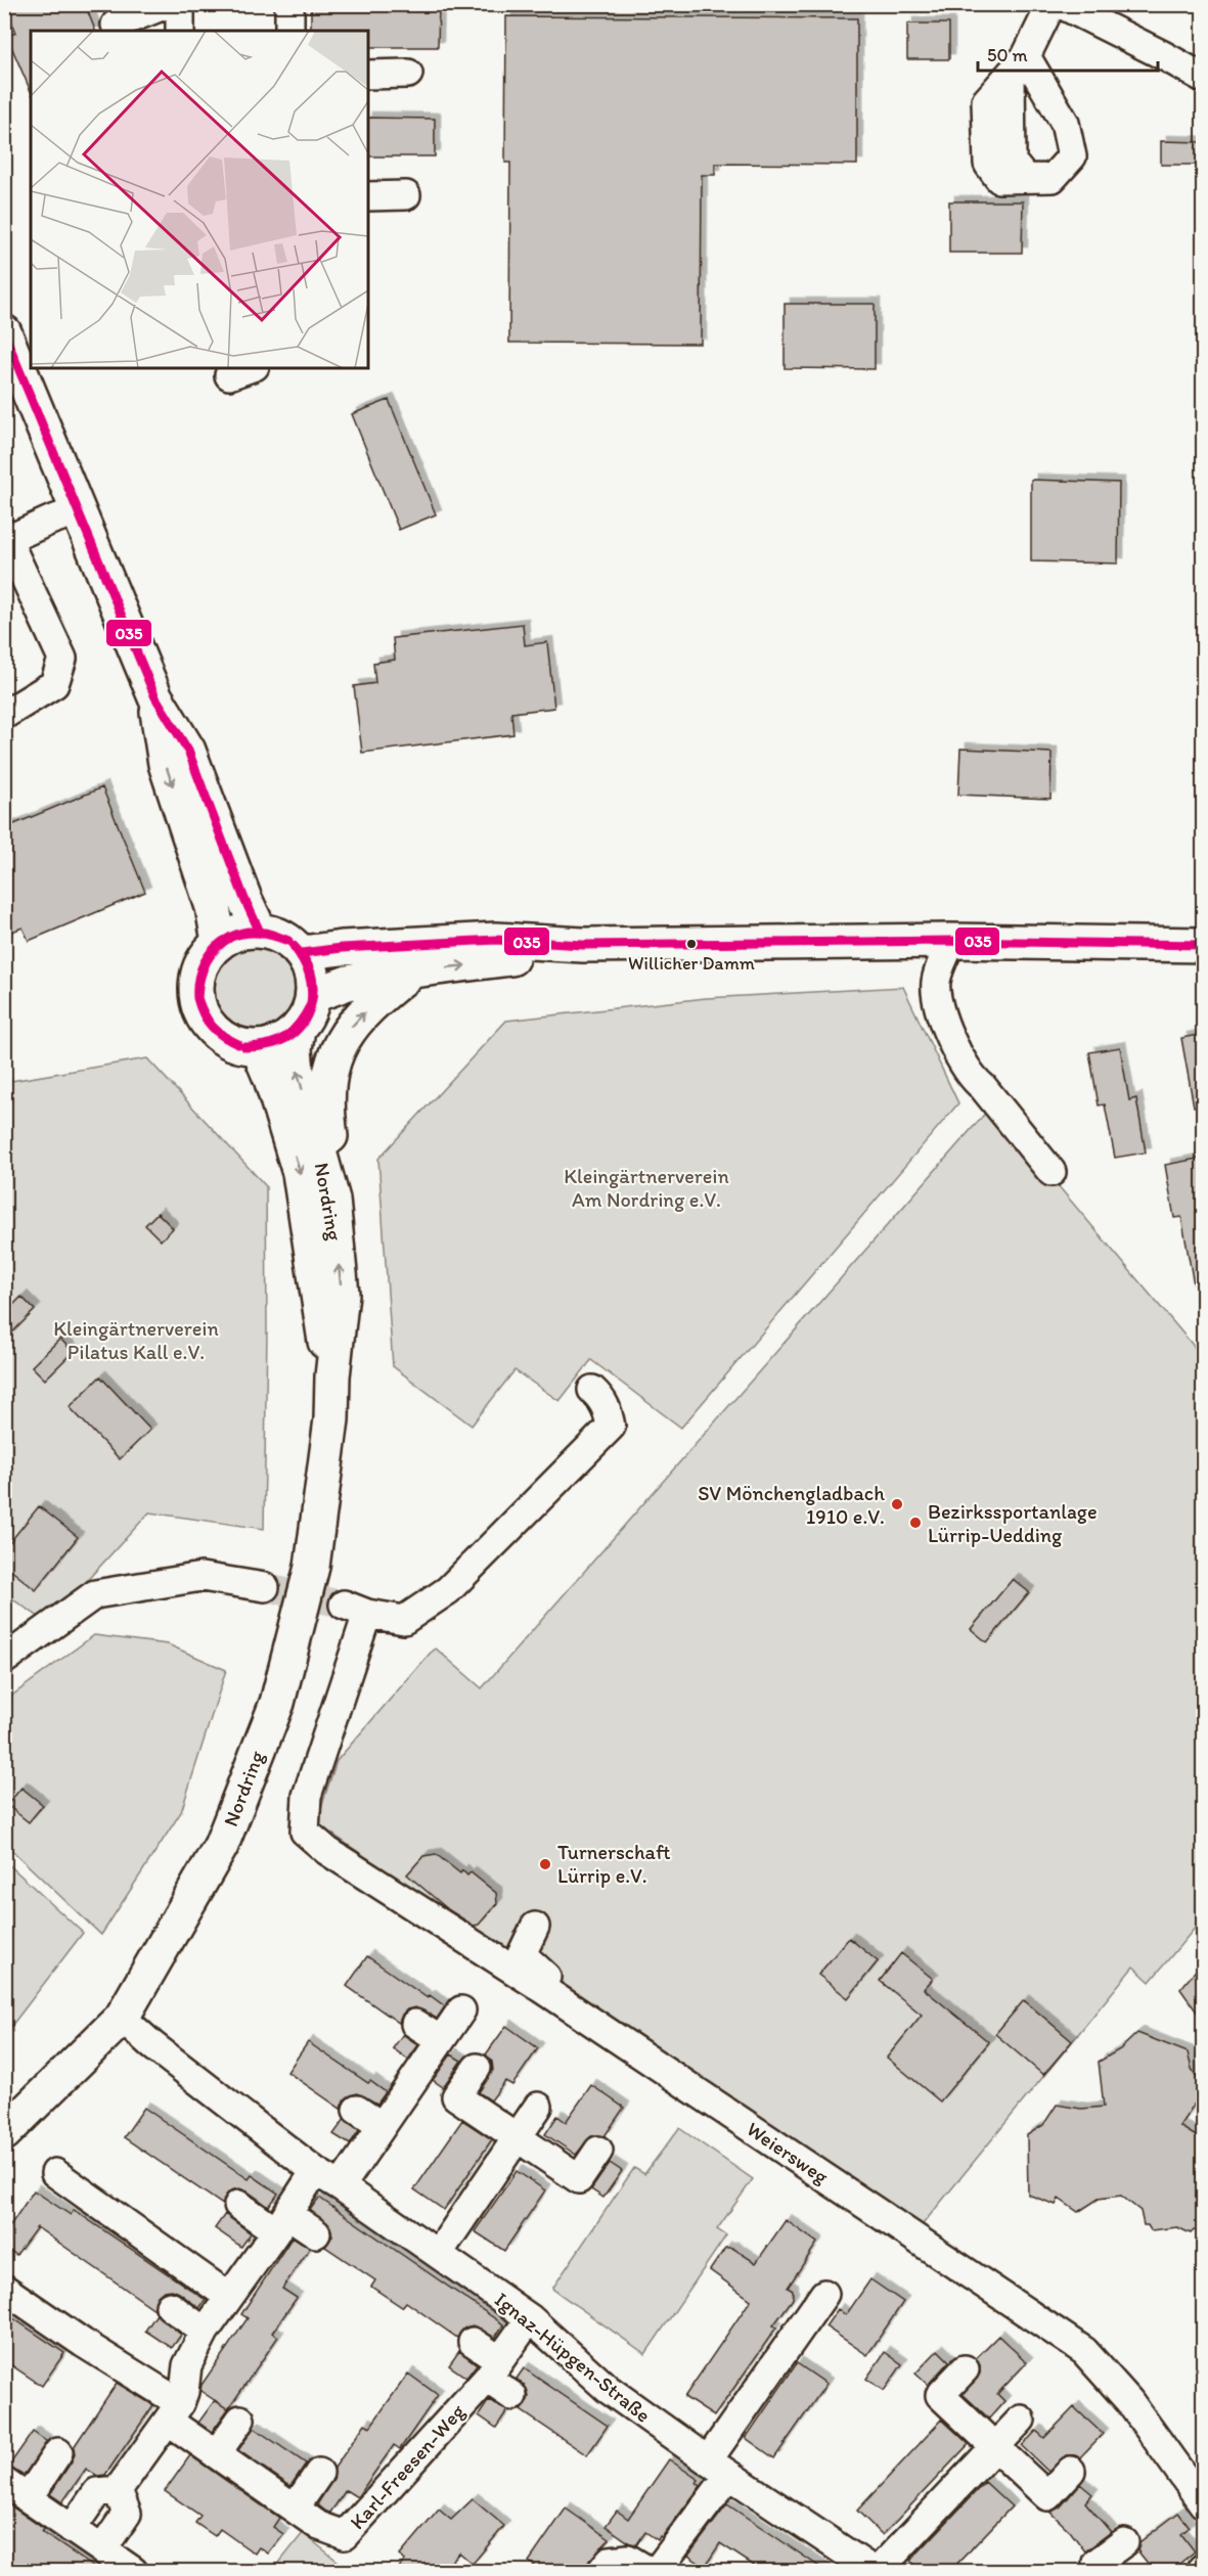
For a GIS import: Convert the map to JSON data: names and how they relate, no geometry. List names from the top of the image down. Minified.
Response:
{"streets":{"main road":["Nordring"],"street":["Weiersweg","Ignaz-Hüpgen-Straße","Karl-Freesen-Weg"]},"crossings":[["Nordring","Ignaz-Hüpgen-Straße"],["Ignaz-Hüpgen-Straße","Karl-Freesen-Weg"]],"parks":["Kleingärtnerverein Am Nordring e.V.","Kleingärtnerverein Pilatus Kall e.V."],"places":["Willicher Damm","SV Mönchengladbach 1910 e.V.","Bezirkssportanlage Lürrip-Uedding","Turnerschaft Lürrip e.V."],"lines":["transit line 035"],"scale_bar":"50 m"}
